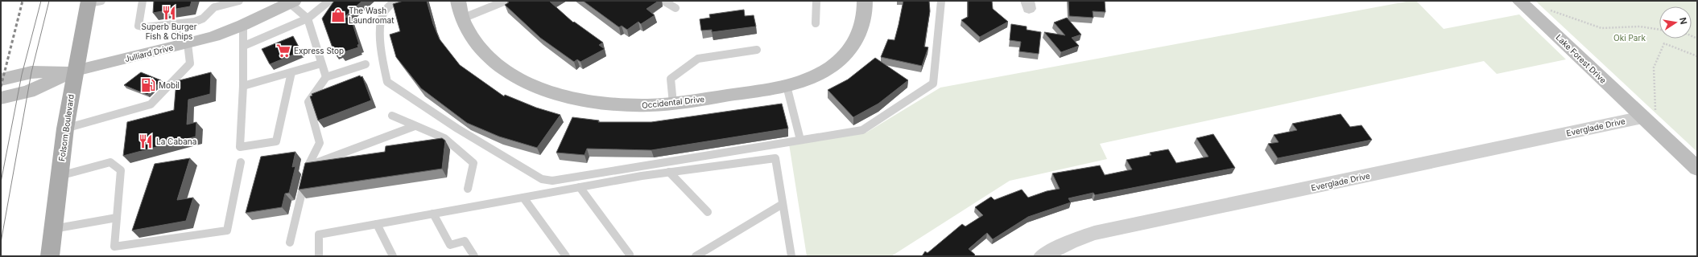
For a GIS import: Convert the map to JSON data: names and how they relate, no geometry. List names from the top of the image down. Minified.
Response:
{"streets":{"main road":["Folsom Boulevard"],"street":["Julliard Drive","Lake Forest Drive","Occidental Drive","Everglade Drive"]},"crossings":[["Julliard Drive","Folsom Boulevard"],["Lake Forest Drive","Everglade Drive"]],"parks":["Oki Park"],"places":{"restaurant":["Superb Burger Fish & Chips","La Cabana"],"shop":["The Wash Laundromat"],"supermarket":["Express Stop"],"fuel station":["Mobil"]},"north":"right"}
